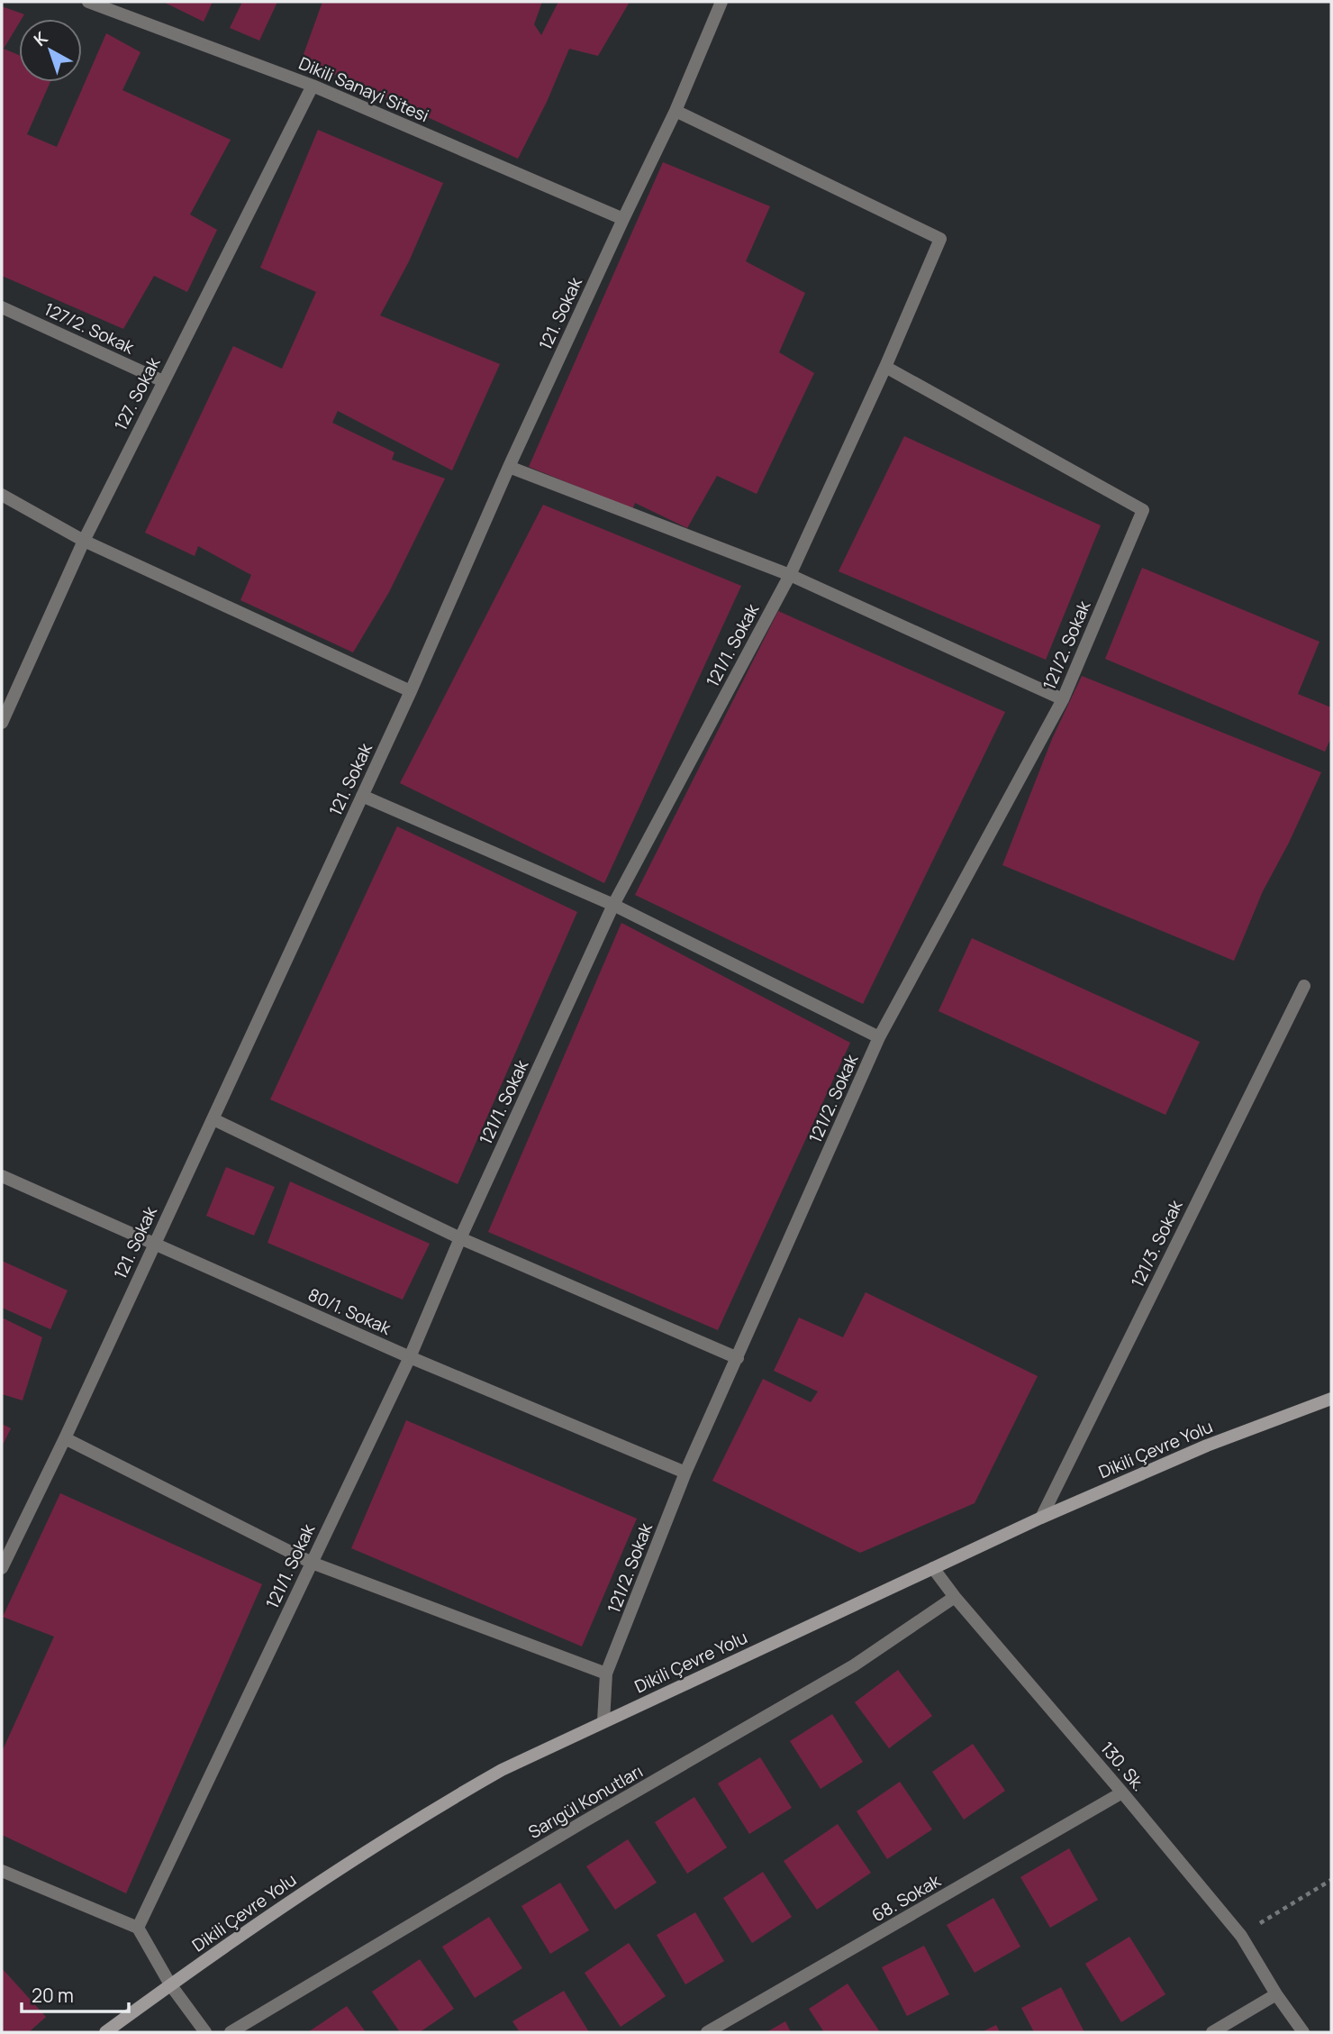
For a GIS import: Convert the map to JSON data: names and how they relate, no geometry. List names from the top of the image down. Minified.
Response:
{"streets":{"main road":["Dikili Çevre Yolu"],"street":["Dikili Sanayi Sitesi","121. Sokak","127/2. Sokak","127. Sokak","121/1. Sokak","121/2. Sokak","121/3. Sokak","80/1. Sokak","130. Sk.","Sarıgül Konutları","68. Sokak"]},"crossings":[["Dikili Sanayi Sitesi","121. Sokak"],["Dikili Sanayi Sitesi","127. Sokak"],["121. Sokak","121/1. Sokak"],["121. Sokak","80/1. Sokak"],["127/2. Sokak","127. Sokak"],["121/1. Sokak","121/2. Sokak"],["121/1. Sokak","80/1. Sokak"],["121/2. Sokak","80/1. Sokak"],["121/2. Sokak","Dikili Çevre Yolu"],["121/3. Sokak","Dikili Çevre Yolu"],["Dikili Çevre Yolu","130. Sk."],["130. Sk.","Sarıgül Konutları"],["130. Sk.","68. Sokak"]],"scale_bar":"20 m","north":"top left"}
